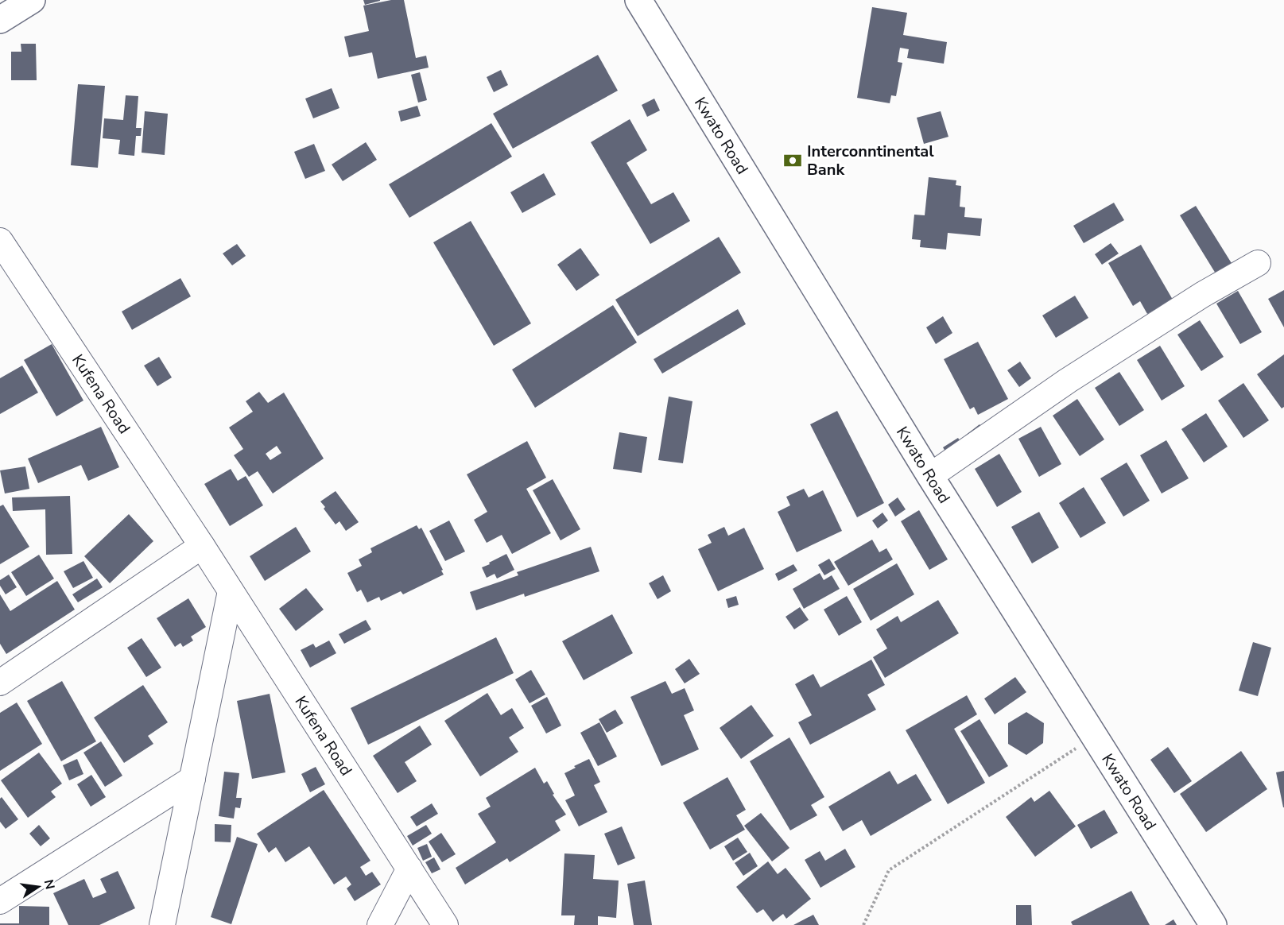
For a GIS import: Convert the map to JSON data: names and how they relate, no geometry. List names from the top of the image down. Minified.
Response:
{"streets":{"street":["Kwato Road","Kufena Road"]},"places":{"bank":["Interconntinental Bank"]},"north":"right"}
